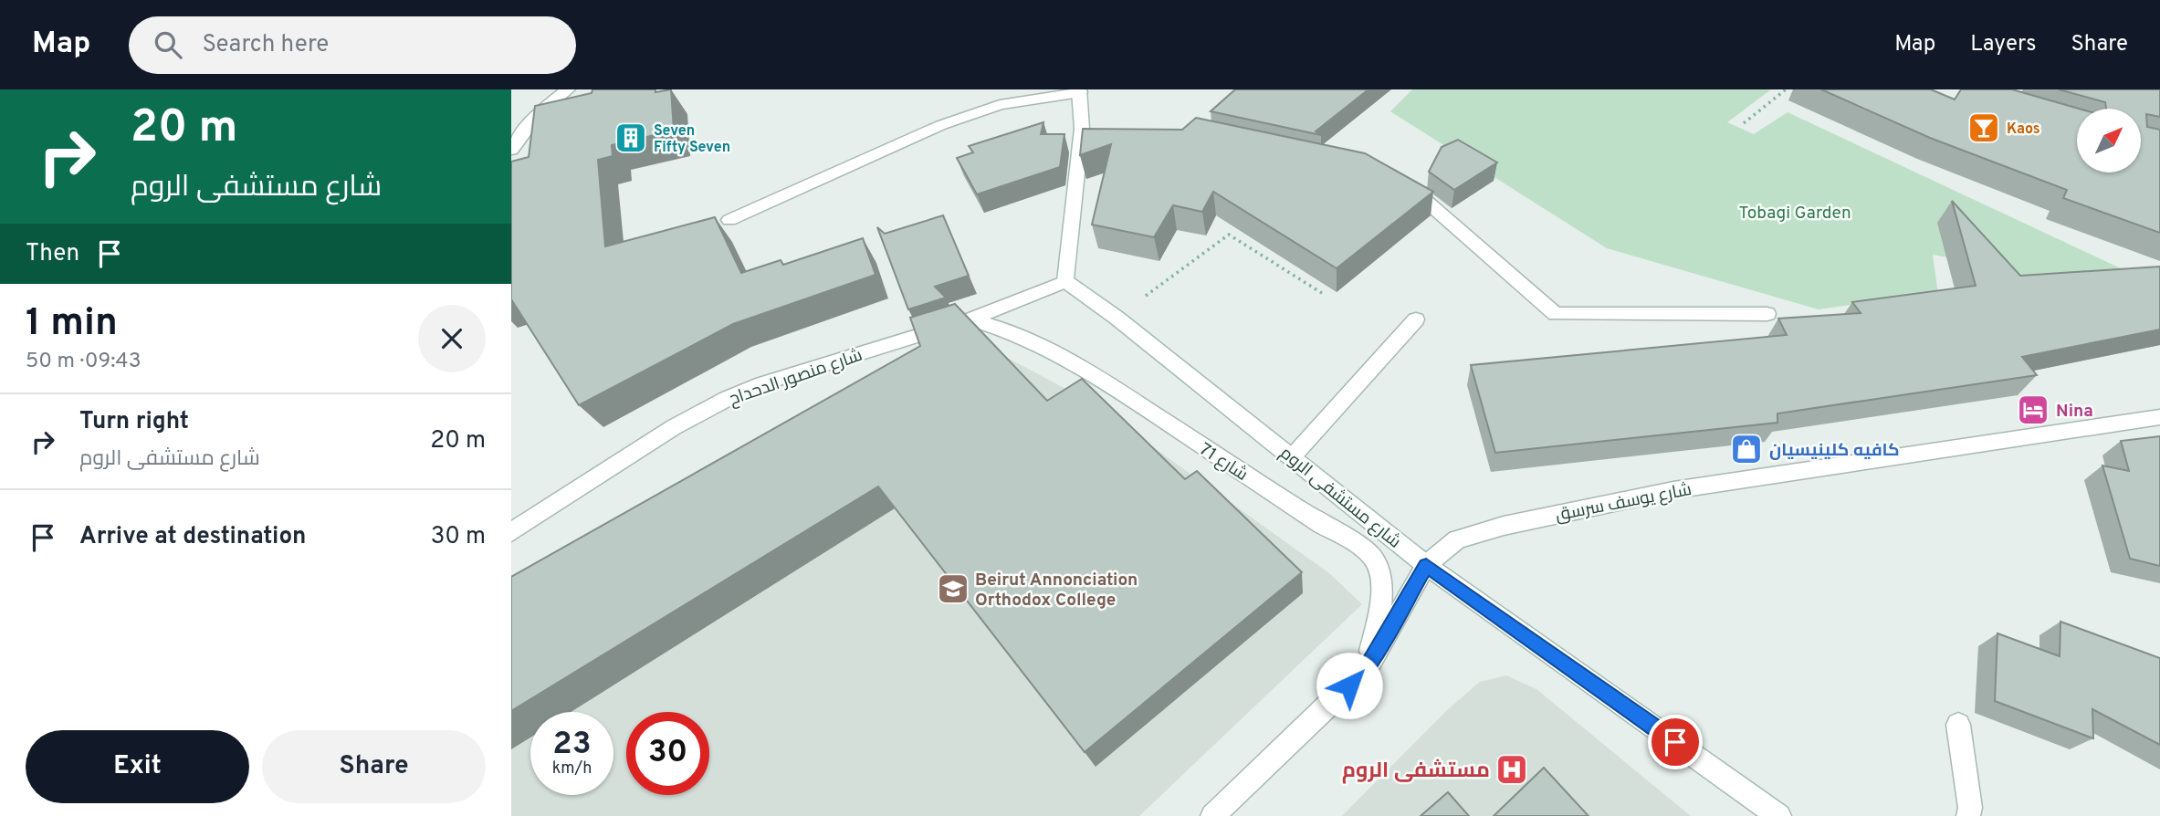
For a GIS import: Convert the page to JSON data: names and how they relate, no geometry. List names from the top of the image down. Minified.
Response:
{"streets":{"street":["شارع منصور الدحداح","شارع 71","شارع مستشفى الروم","شارع يوسف سرسق"]},"crossings":[["شارع منصور الدحداح","شارع 71"],["شارع منصور الدحداح","شارع مستشفى الروم"],["شارع 71","شارع يوسف سرسق"],["شارع مستشفى الروم","شارع يوسف سرسق"]],"parks":["Tobagi Garden"],"places":{"bar":["Kaos"],"building":["Seven Fifty Seven"],"hotel":["Nina"],"shop":["كافيه كلينيسيان"],"school or university":["Beirut Annonciation Orthodox College"],"hospital":["مستشفى الروم"]},"north":"top right","page":{"header":"Map","search":"Search here","nav":["Map","Layers","Share"],"turn":["20 m","شارع مستشفى الروم"],"then":"Then","heading":["1 min","50 m · 09:43"],"list":[{"name":"Turn right","note":"شارع مستشفى الروم","value":"20 m"},{"name":"Arrive at destination","value":"30 m"}],"speed":"23 km/h","limit":"30","buttons":["Exit","Share"]}}
